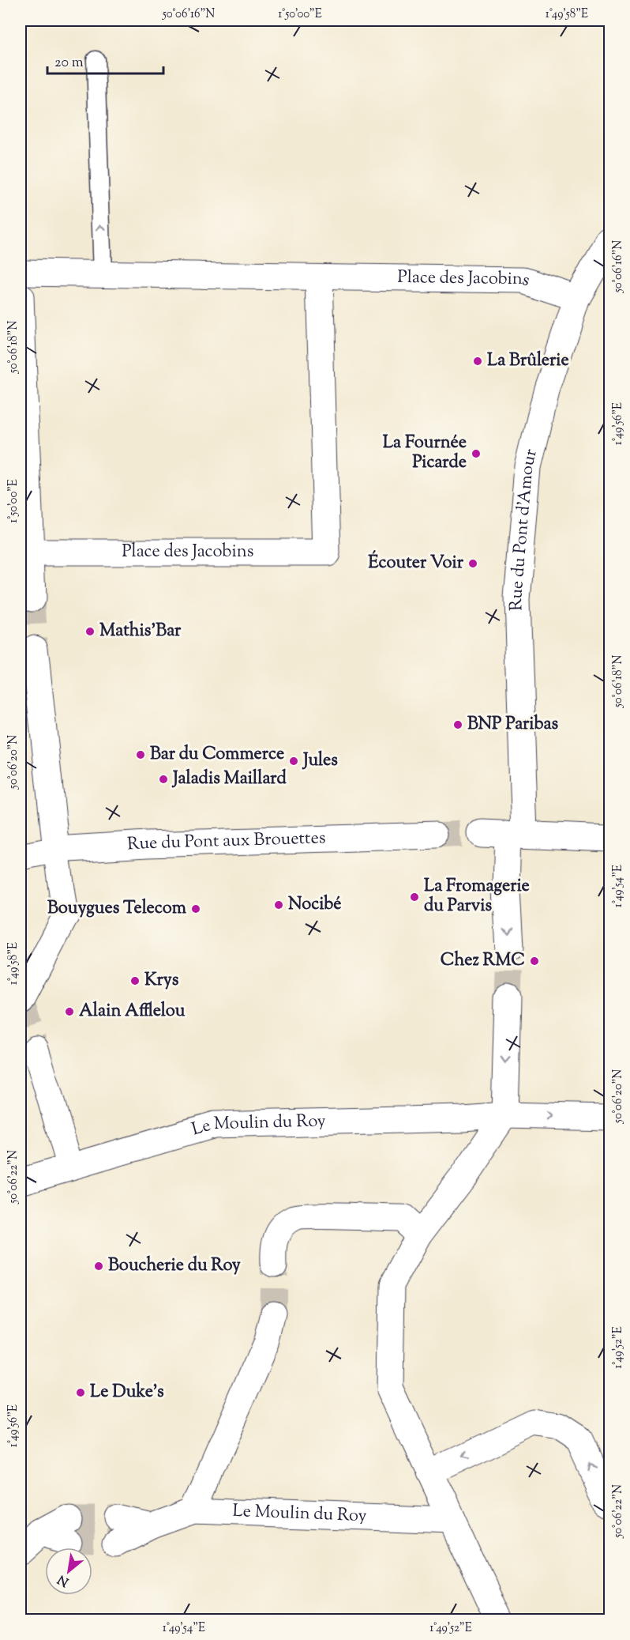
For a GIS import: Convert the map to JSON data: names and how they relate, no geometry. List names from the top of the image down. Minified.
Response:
{"streets":{"street":["Place des Jacobins","Rue du Pont d'Amour","Rue du Pont aux Brouettes","Le Moulin du Roy"]},"crossings":[["Place des Jacobins","Rue du Pont d'Amour"]],"places":["La Brûlerie","La Fournée Picarde","Écouter Voir","Mathis'Bar","BNP Paribas","Bar du Commerce","Jules","Jaladis Maillard","La Fromagerie du Parvis","Nocibé","Bouygues Telecom","Chez RMC","Krys","Alain Afflelou","Boucherie du Roy","Le Duke's"],"scale_bar":"20 m","north":"bottom left","coordinates":["50°06'16\"N","1°50'00\"E","1°49'58\"E","50°06'18\"N","1°49'56\"E","50°06'20\"N","1°49'54\"E","50°06'22\"N","1°49'52\"E"]}
